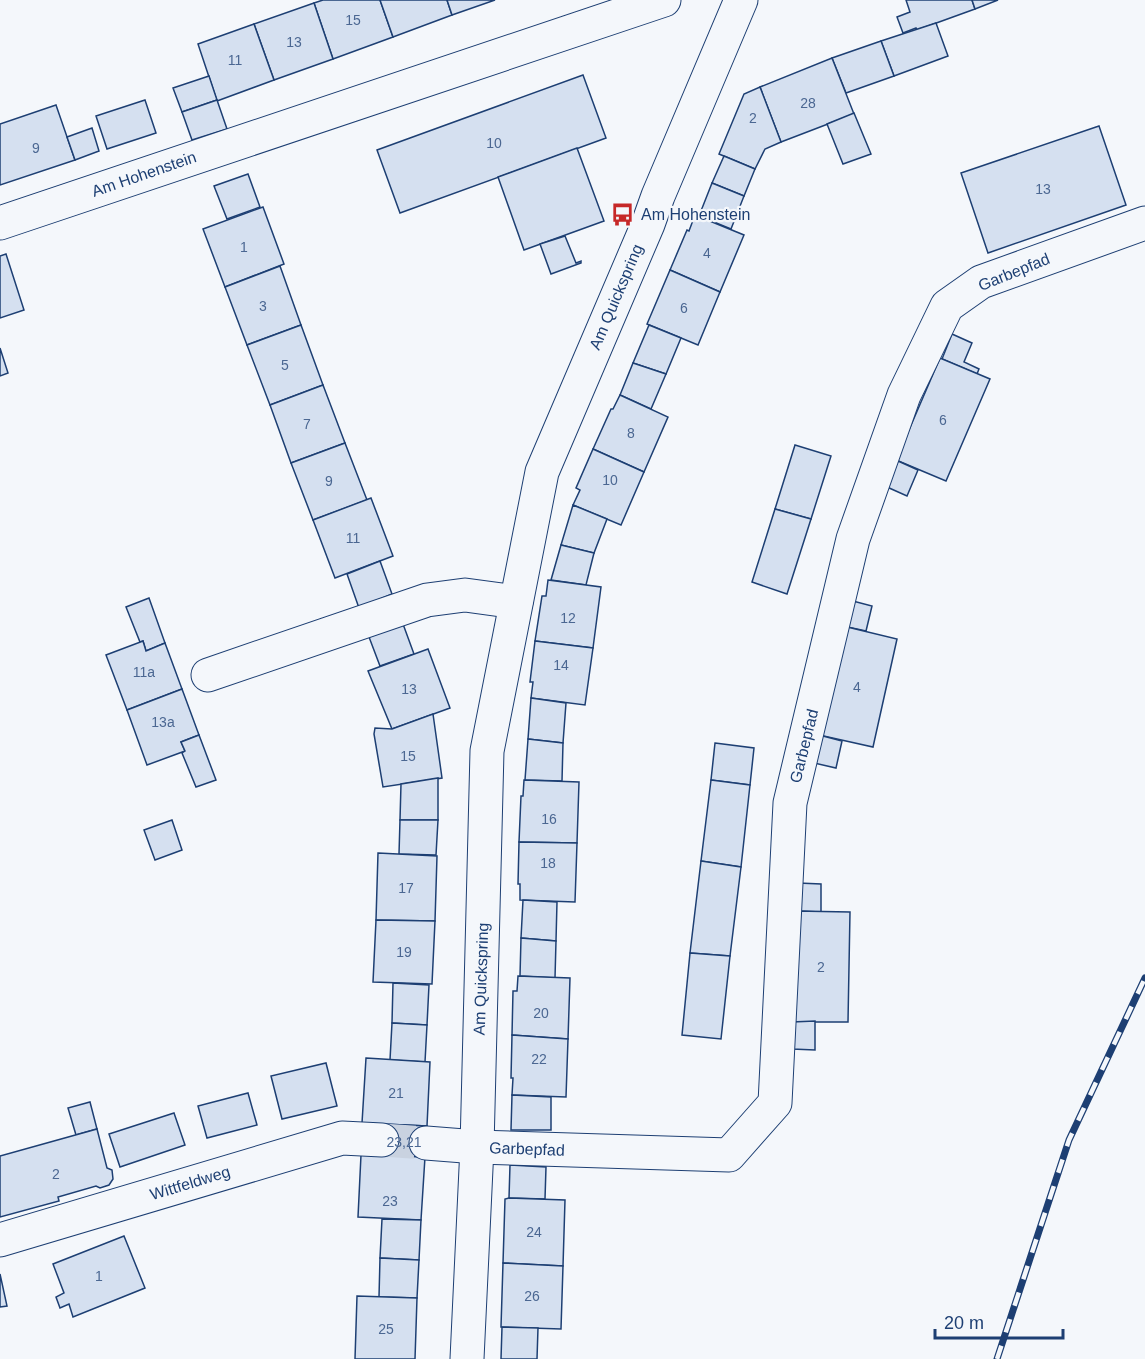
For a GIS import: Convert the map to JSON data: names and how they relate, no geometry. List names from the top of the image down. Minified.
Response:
{"streets":{"street":["Am Hohenstein","Garbepfad","Am Quickspring","Wittfeldweg"]},"crossings":[["Garbepfad","Am Quickspring"]],"places":{"bus stop":["Am Hohenstein"]},"house_numbers":["15","13","11","28","2","10","9","13","1","4","3","6","5","6","7","8","10","9","11","12","14","11a","4","13","13a","15","16","18","17","19","2","20","22","21","23,21","2","23","24","1","26","25"],"scale_bar":"20 m"}
